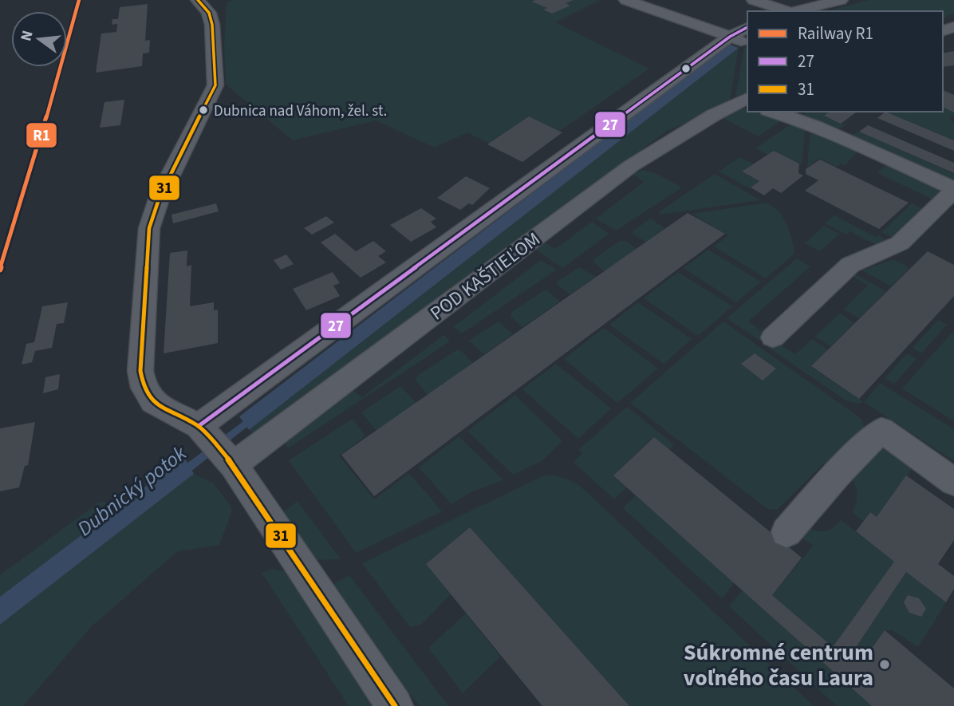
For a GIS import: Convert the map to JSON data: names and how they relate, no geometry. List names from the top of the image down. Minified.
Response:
{"streets":{"street":["POD KAŠTIEĽOM"]},"water":["Dubnický potok"],"places":["Dubnica nad Váhom, žel. st.","Súkromné centrum voľného času Laura"],"lines":["rail line R1","transit line 31","transit line 27"],"legend":["Railway R1","27","31"],"north":"left"}
